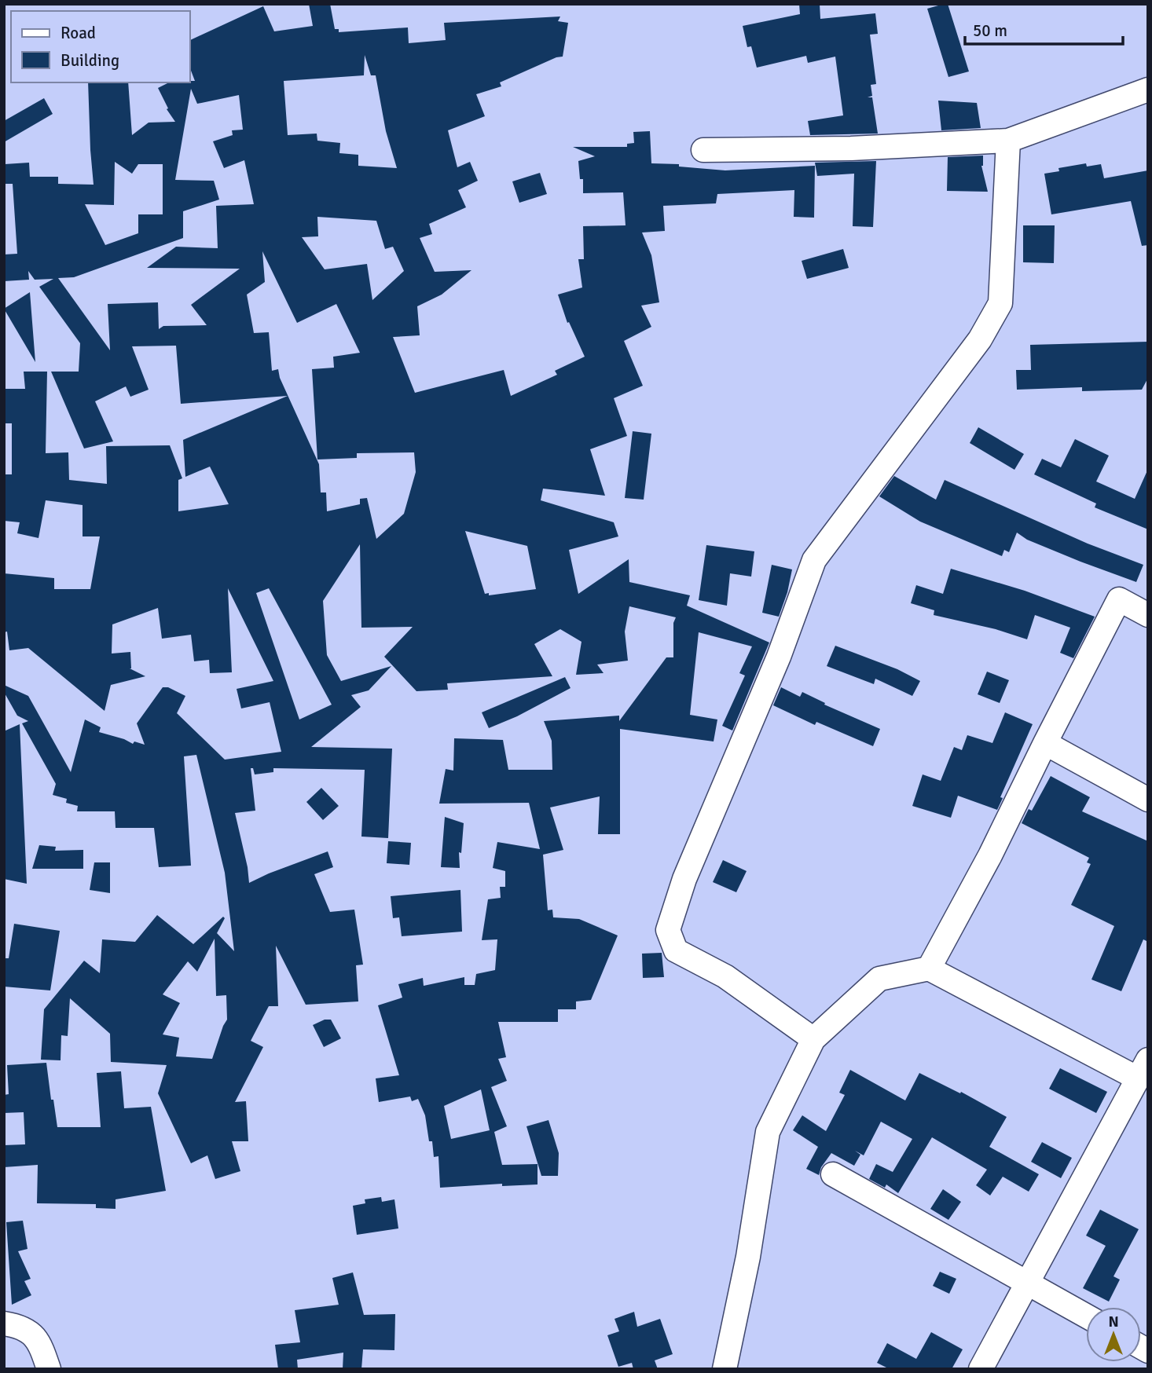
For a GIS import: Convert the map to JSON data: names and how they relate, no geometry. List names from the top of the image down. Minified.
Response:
{"legend":["Road","Building"],"scale_bar":"50 m","north":"top"}
